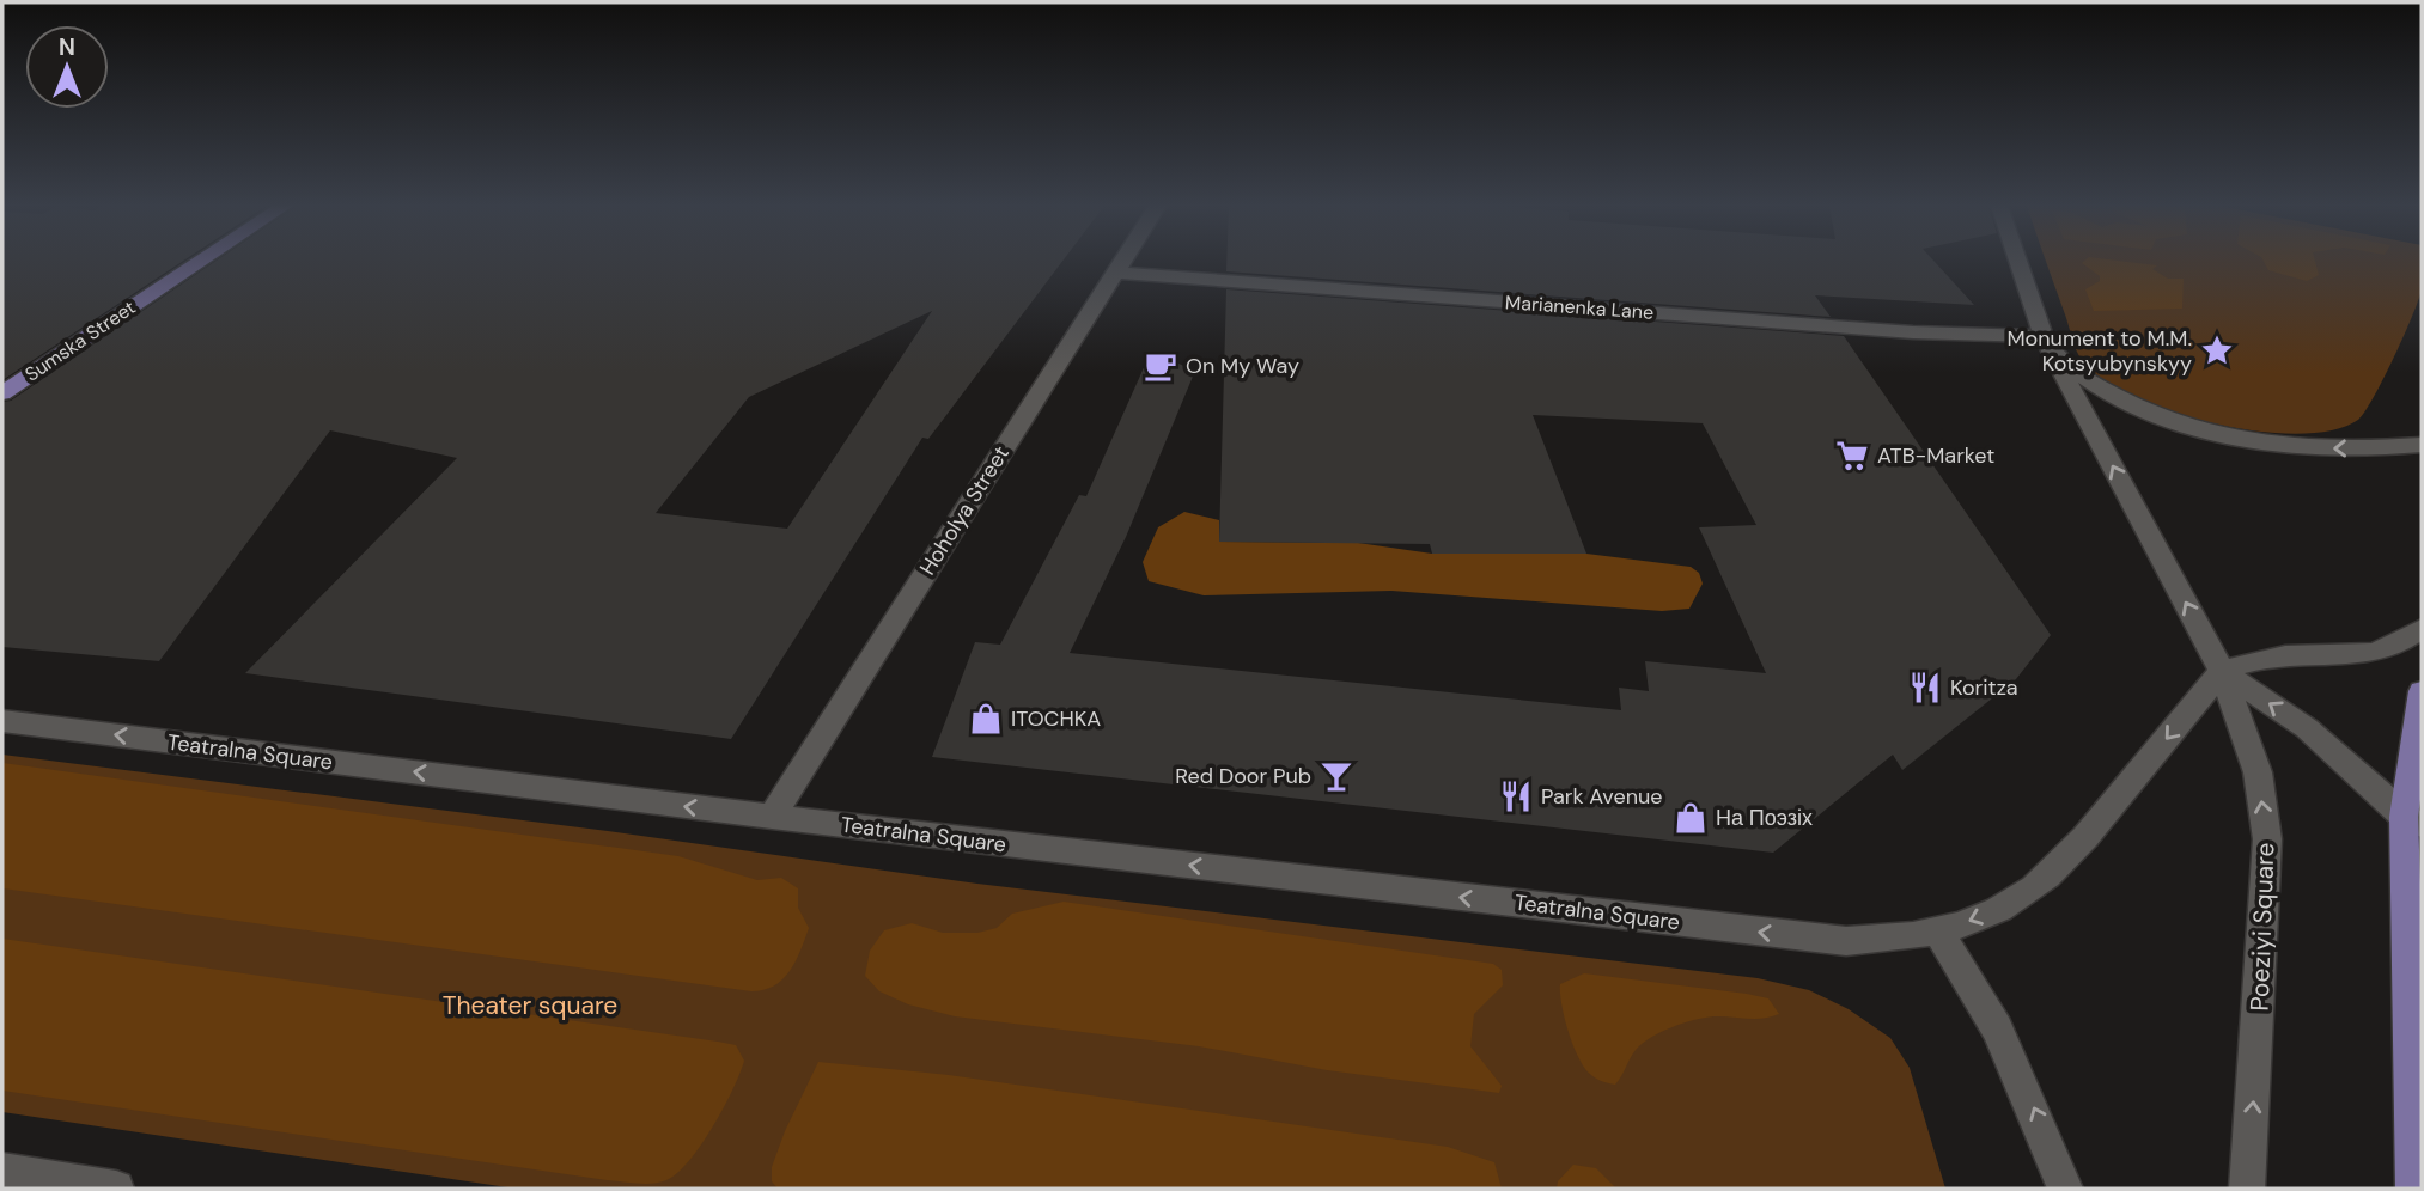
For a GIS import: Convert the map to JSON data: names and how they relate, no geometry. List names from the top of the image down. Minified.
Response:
{"streets":{"main road":["Sumska Street"],"street":["Marianenka Lane","Hoholya Street","Teatralna Square","Poeziyi Square"]},"crossings":[["Marianenka Lane","Hoholya Street"],["Marianenka Lane","Poeziyi Square"],["Hoholya Street","Teatralna Square"]],"one_way":["Teatralna Square","Poeziyi Square"],"parks":["Theater square"],"places":{"place":["Monument to M.M. Kotsyubynskyy"],"cafe":["On My Way"],"supermarket":["ATB-Market"],"restaurant":["Koritza","Park Avenue"],"shop":["ITOCHKA","На Поэзіх"],"bar":["Red Door Pub"]},"north":"top"}
